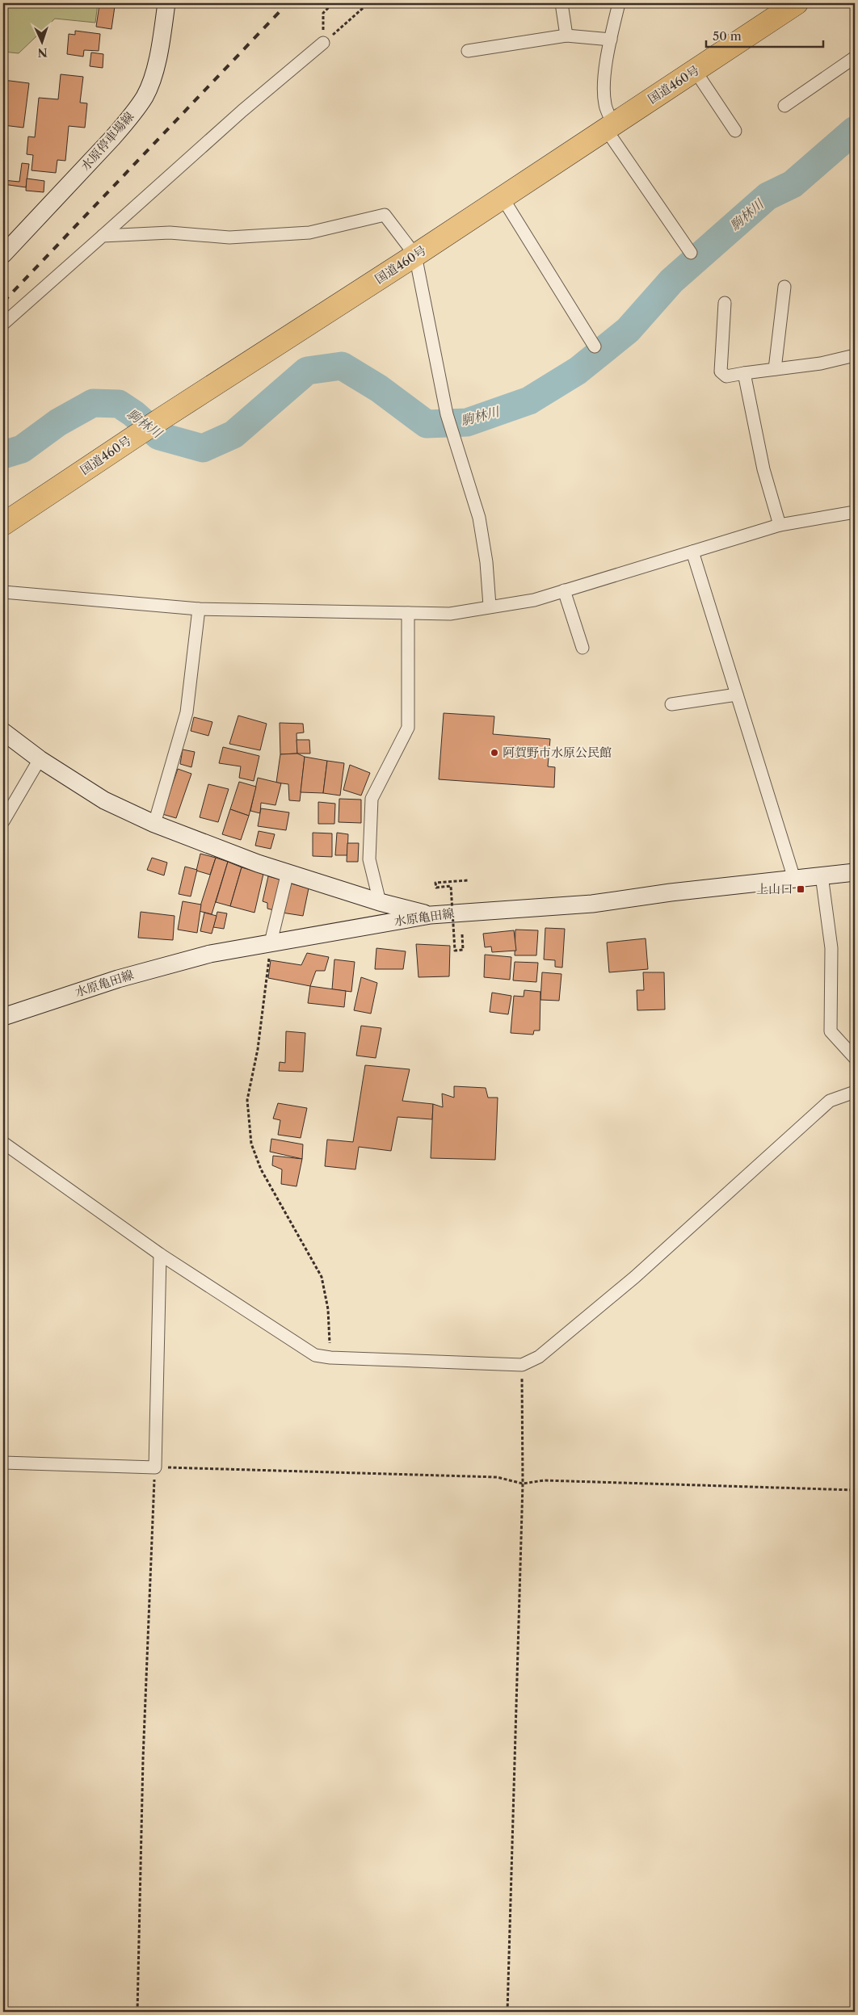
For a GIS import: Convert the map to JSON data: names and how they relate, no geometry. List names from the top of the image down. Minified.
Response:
{"streets":{"highway":["国道460号"],"main road":["水原停車場線","水原亀田線"]},"water":["駒林川"],"places":{"other":["阿賀野市水原公民館"],"transit":["上山口"]},"scale_bar":"50 m","north":"bottom"}
